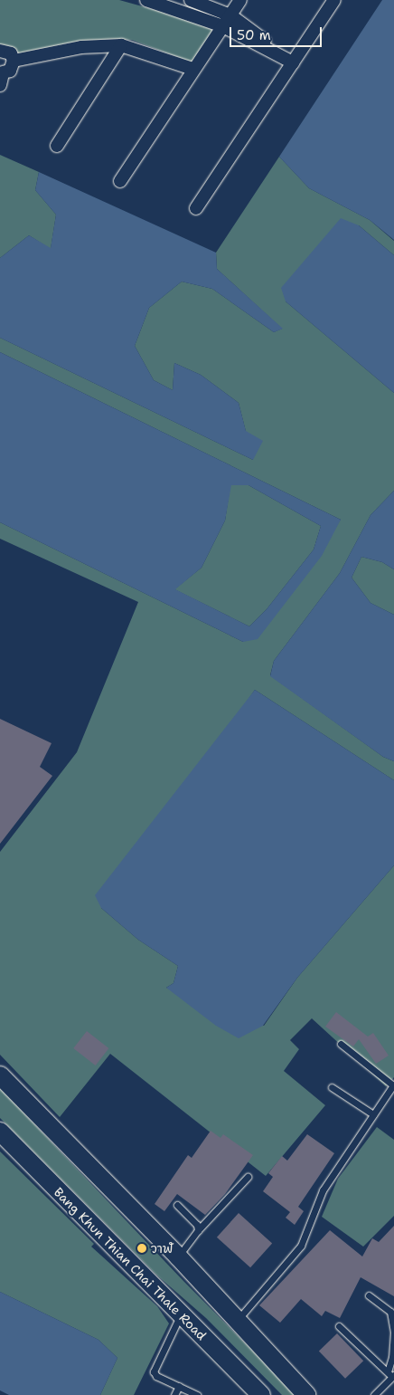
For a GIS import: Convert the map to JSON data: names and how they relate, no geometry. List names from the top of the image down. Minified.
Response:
{"streets":{"main road":["Bang Khun Thian Chai Thale Road"]},"places":["วาฬ"],"scale_bar":"50 m"}
